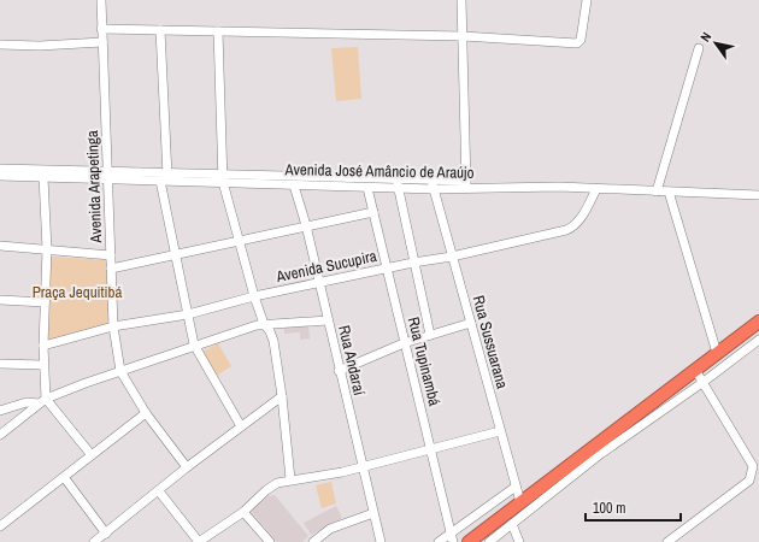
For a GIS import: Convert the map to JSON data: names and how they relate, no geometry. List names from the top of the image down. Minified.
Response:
{"streets":{"street":["Avenida José Amâncio de Araújo","Avenida Arapetinga","Avenida Sucupira","Rua Sussuarana","Rua Andaraí","Rua Tupinambá"]},"crossings":[["Avenida José Amâncio de Araújo","Avenida Arapetinga"],["Avenida José Amâncio de Araújo","Avenida Sucupira"],["Avenida José Amâncio de Araújo","Rua Sussuarana"],["Avenida José Amâncio de Araújo","Rua Andaraí"],["Avenida José Amâncio de Araújo","Rua Tupinambá"],["Avenida Arapetinga","Avenida Sucupira"],["Avenida Sucupira","Rua Sussuarana"],["Avenida Sucupira","Rua Andaraí"],["Avenida Sucupira","Rua Tupinambá"]],"parks":["Praça Jequitibá"],"scale_bar":"100 m","north":"top left"}
